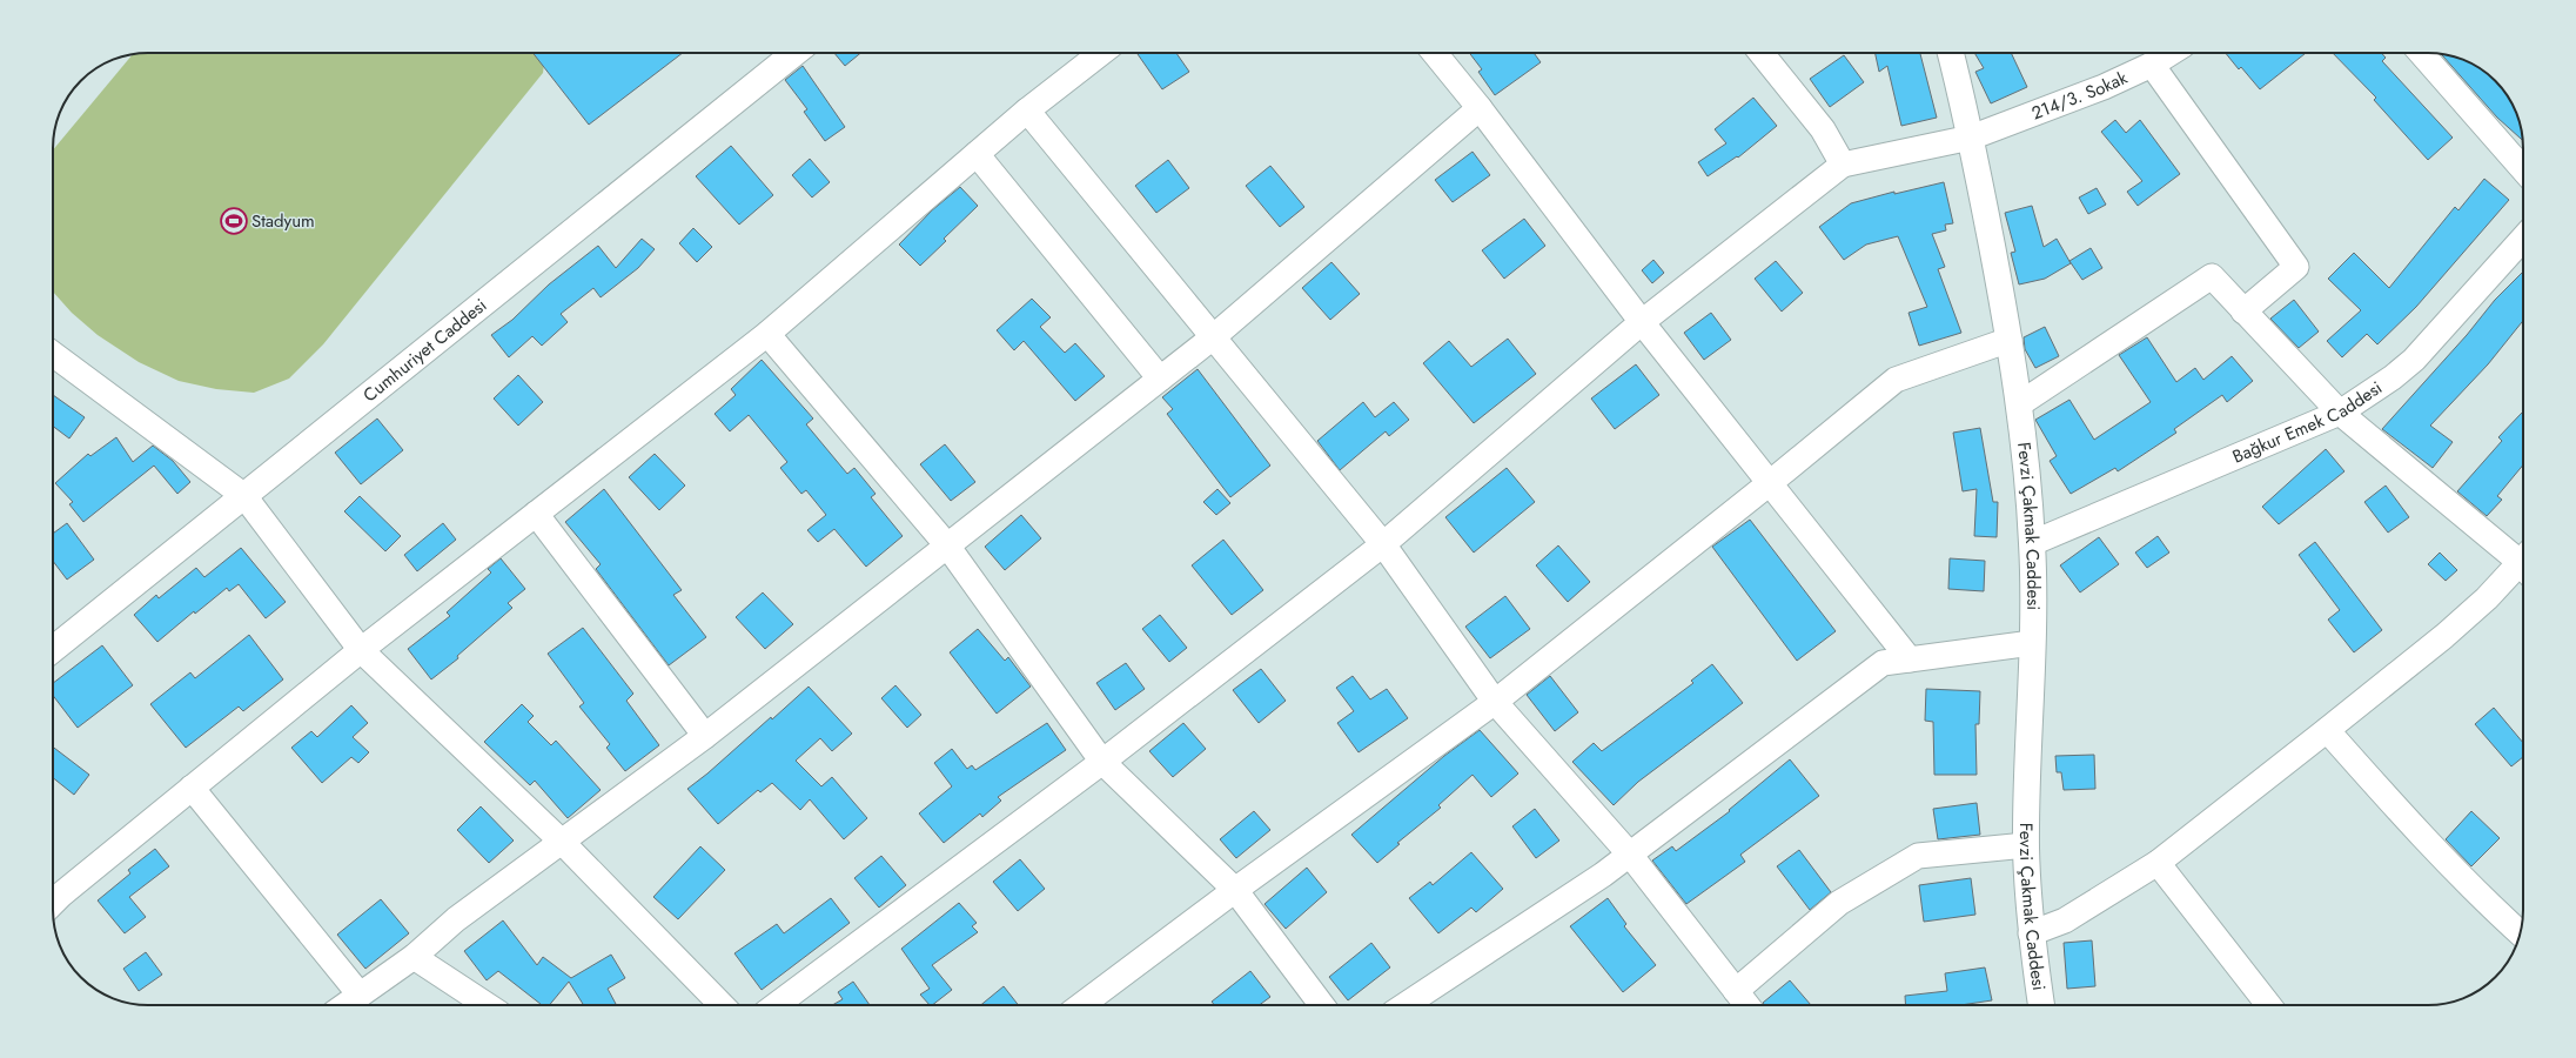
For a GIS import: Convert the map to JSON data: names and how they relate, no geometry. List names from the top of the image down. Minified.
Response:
{"streets":{"main road":["Cumhuriyet Caddesi","Fevzi Çakmak Caddesi"],"street":["214/3. Sokak","Bağkur Emek Caddesi"]},"crossings":[["214/3. Sokak","Fevzi Çakmak Caddesi"],["Bağkur Emek Caddesi","Fevzi Çakmak Caddesi"]],"places":{"sports":["Stadyum"]}}
